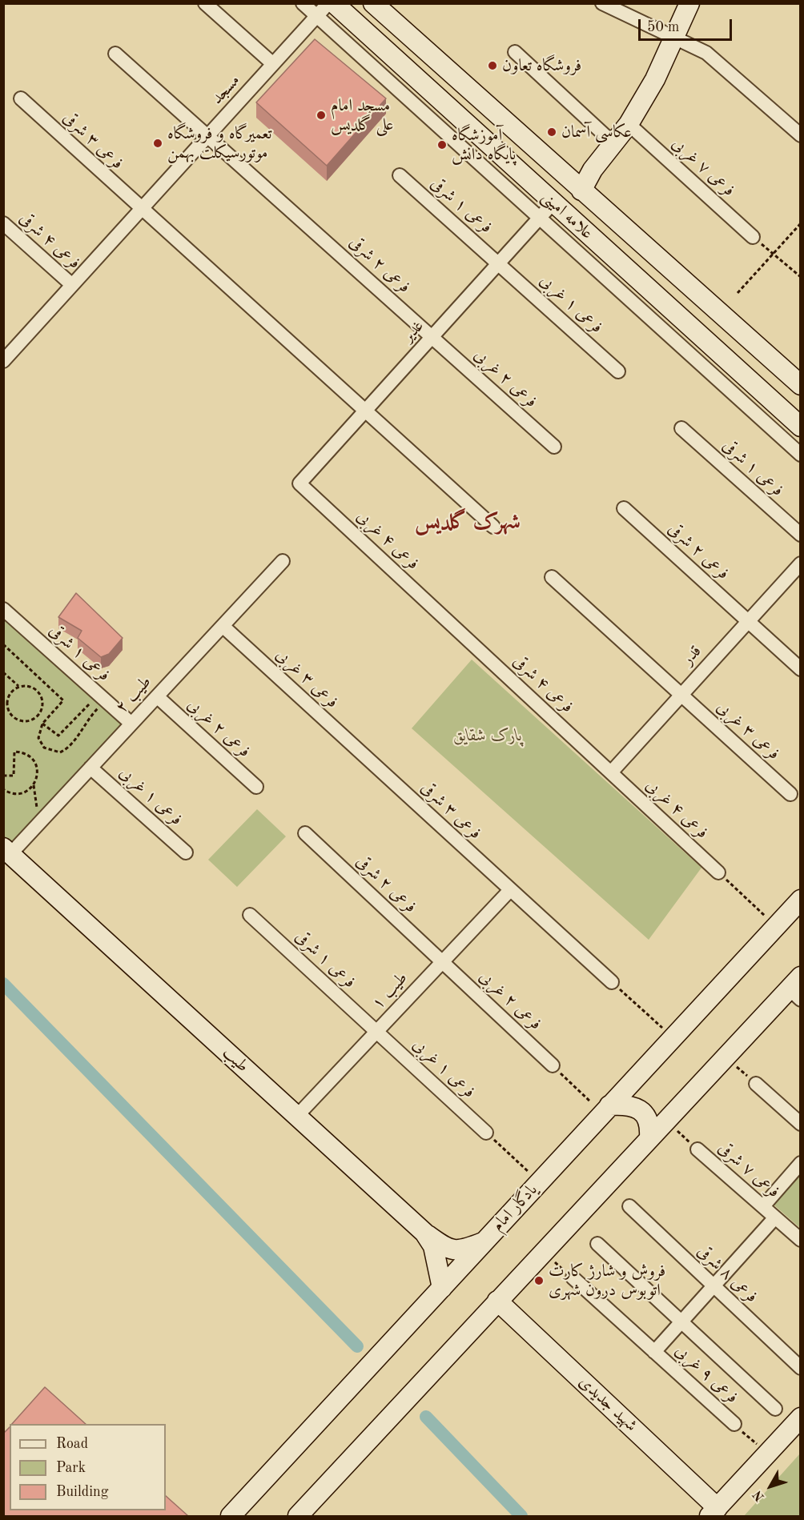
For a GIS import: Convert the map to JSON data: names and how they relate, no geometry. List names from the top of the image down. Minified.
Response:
{"streets":{"main road":["علامه امینی","طیب","یادگار امام","شهید جدیدی"],"street":["مسجد","فرعی ۳ شرقی","فرعی ۷ غربی","فرعی ۱ شرقی","فرعی ۴ شرقی","فرعی ۲ شرقی","فرعی ۱ غربی","غدیر","فرعی ۲ غربی","فرعی ۴ غربی","قدر","فرعی ۳ غربی","طیب ۲","طیب ۱","فرعی ۷ شرقی","فرعی ۸ شرقی","فرعی ۹ غربی"]},"crossings":[["مسجد","فرعی ۳ شرقی"],["مسجد","فرعی ۴ شرقی"],["مسجد","فرعی ۲ شرقی"],["فرعی ۳ شرقی","فرعی ۳ غربی"],["فرعی ۳ شرقی","طیب ۱"],["فرعی ۱ شرقی","فرعی ۱ غربی"],["فرعی ۱ شرقی","غدیر"],["فرعی ۱ شرقی","طیب ۲"],["فرعی ۱ شرقی","طیب ۱"],["علامه امینی","غدیر"],["فرعی ۴ شرقی","فرعی ۴ غربی"],["فرعی ۴ شرقی","قدر"],["فرعی ۲ شرقی","غدیر"],["فرعی ۲ شرقی","فرعی ۲ غربی"],["فرعی ۲ شرقی","قدر"],["فرعی ۲ شرقی","طیب ۱"],["فرعی ۱ غربی","غدیر"],["فرعی ۱ غربی","طیب ۲"],["فرعی ۱ غربی","طیب ۱"],["غدیر","فرعی ۲ غربی"],["غدیر","فرعی ۴ غربی"],["فرعی ۲ غربی","طیب ۲"],["فرعی ۲ غربی","طیب ۱"],["فرعی ۴ غربی","قدر"],["قدر","فرعی ۳ غربی"],["فرعی ۳ غربی","طیب ۲"],["طیب ۲","طیب"],["طیب ۱","طیب"],["طیب","یادگار امام"]],"districts":["شهرک گلدیس"],"parks":["پارک شقایق"],"places":["فروشگاه تعاون","مسجد امام علی گلدیس","عکاسی آسمان","تعمیرگاه و فروشگاه موتورسیکلت بهمن","آموزشگاه پایگاه دانش","فروش و شارژ کارت اتوبوس درون شهری"],"legend":["Road","Park","Building"],"scale_bar":"50 m","north":"bottom left"}
